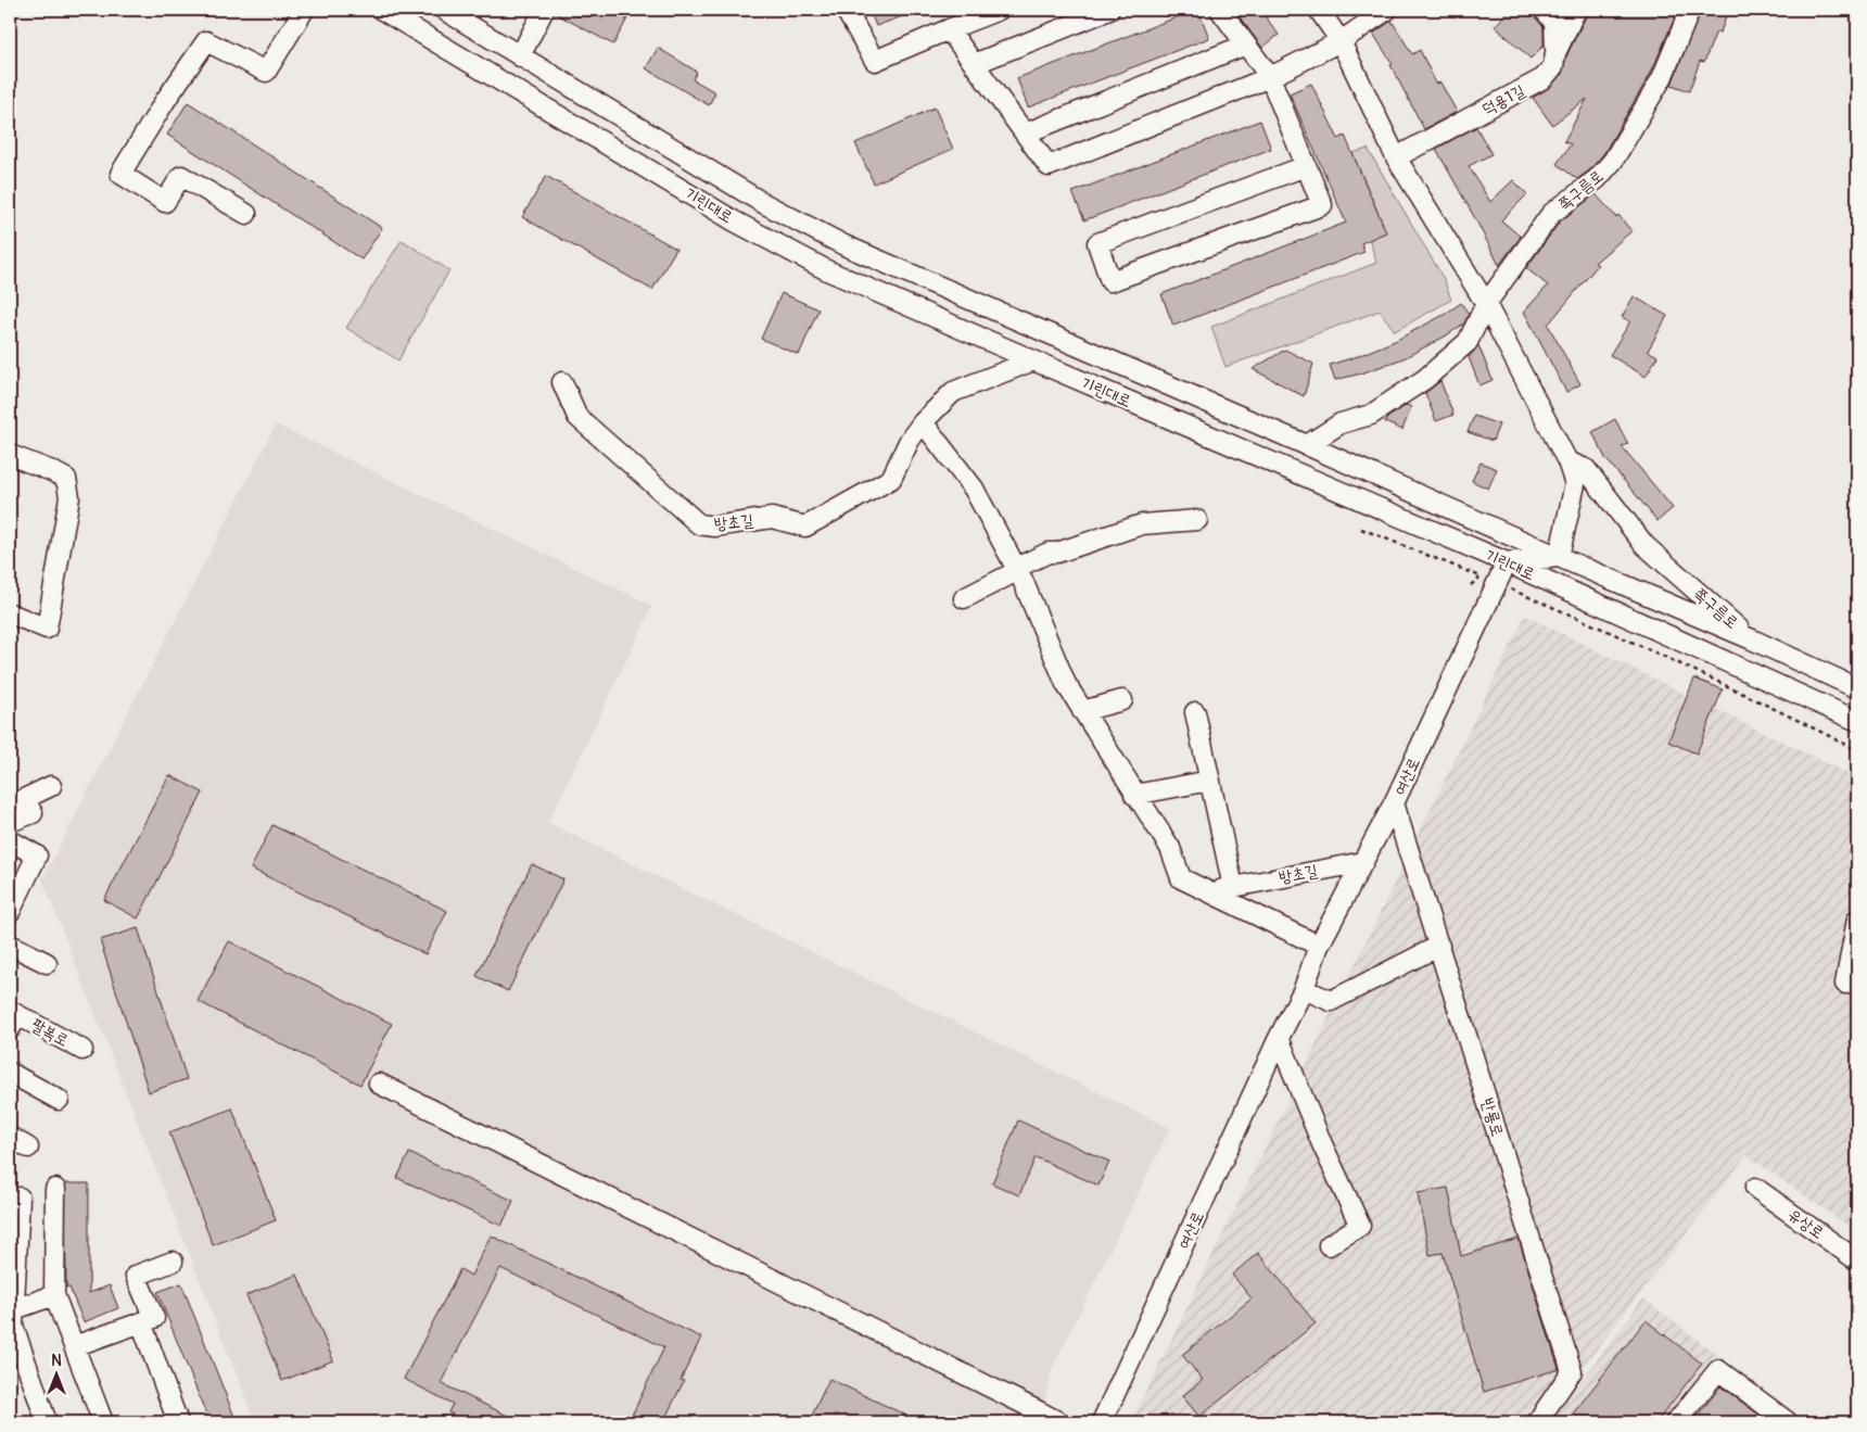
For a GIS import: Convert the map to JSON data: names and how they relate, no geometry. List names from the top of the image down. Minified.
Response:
{"streets":{"street":["덕용1길","쪽구름로","기린대로","방초길","여산로","팔복로","반룡로","유상로"]},"crossings":[["쪽구름로","기린대로"],["기린대로","방초길"],["기린대로","여산로"],["방초길","여산로"],["여산로","반룡로"]],"north":"top"}
